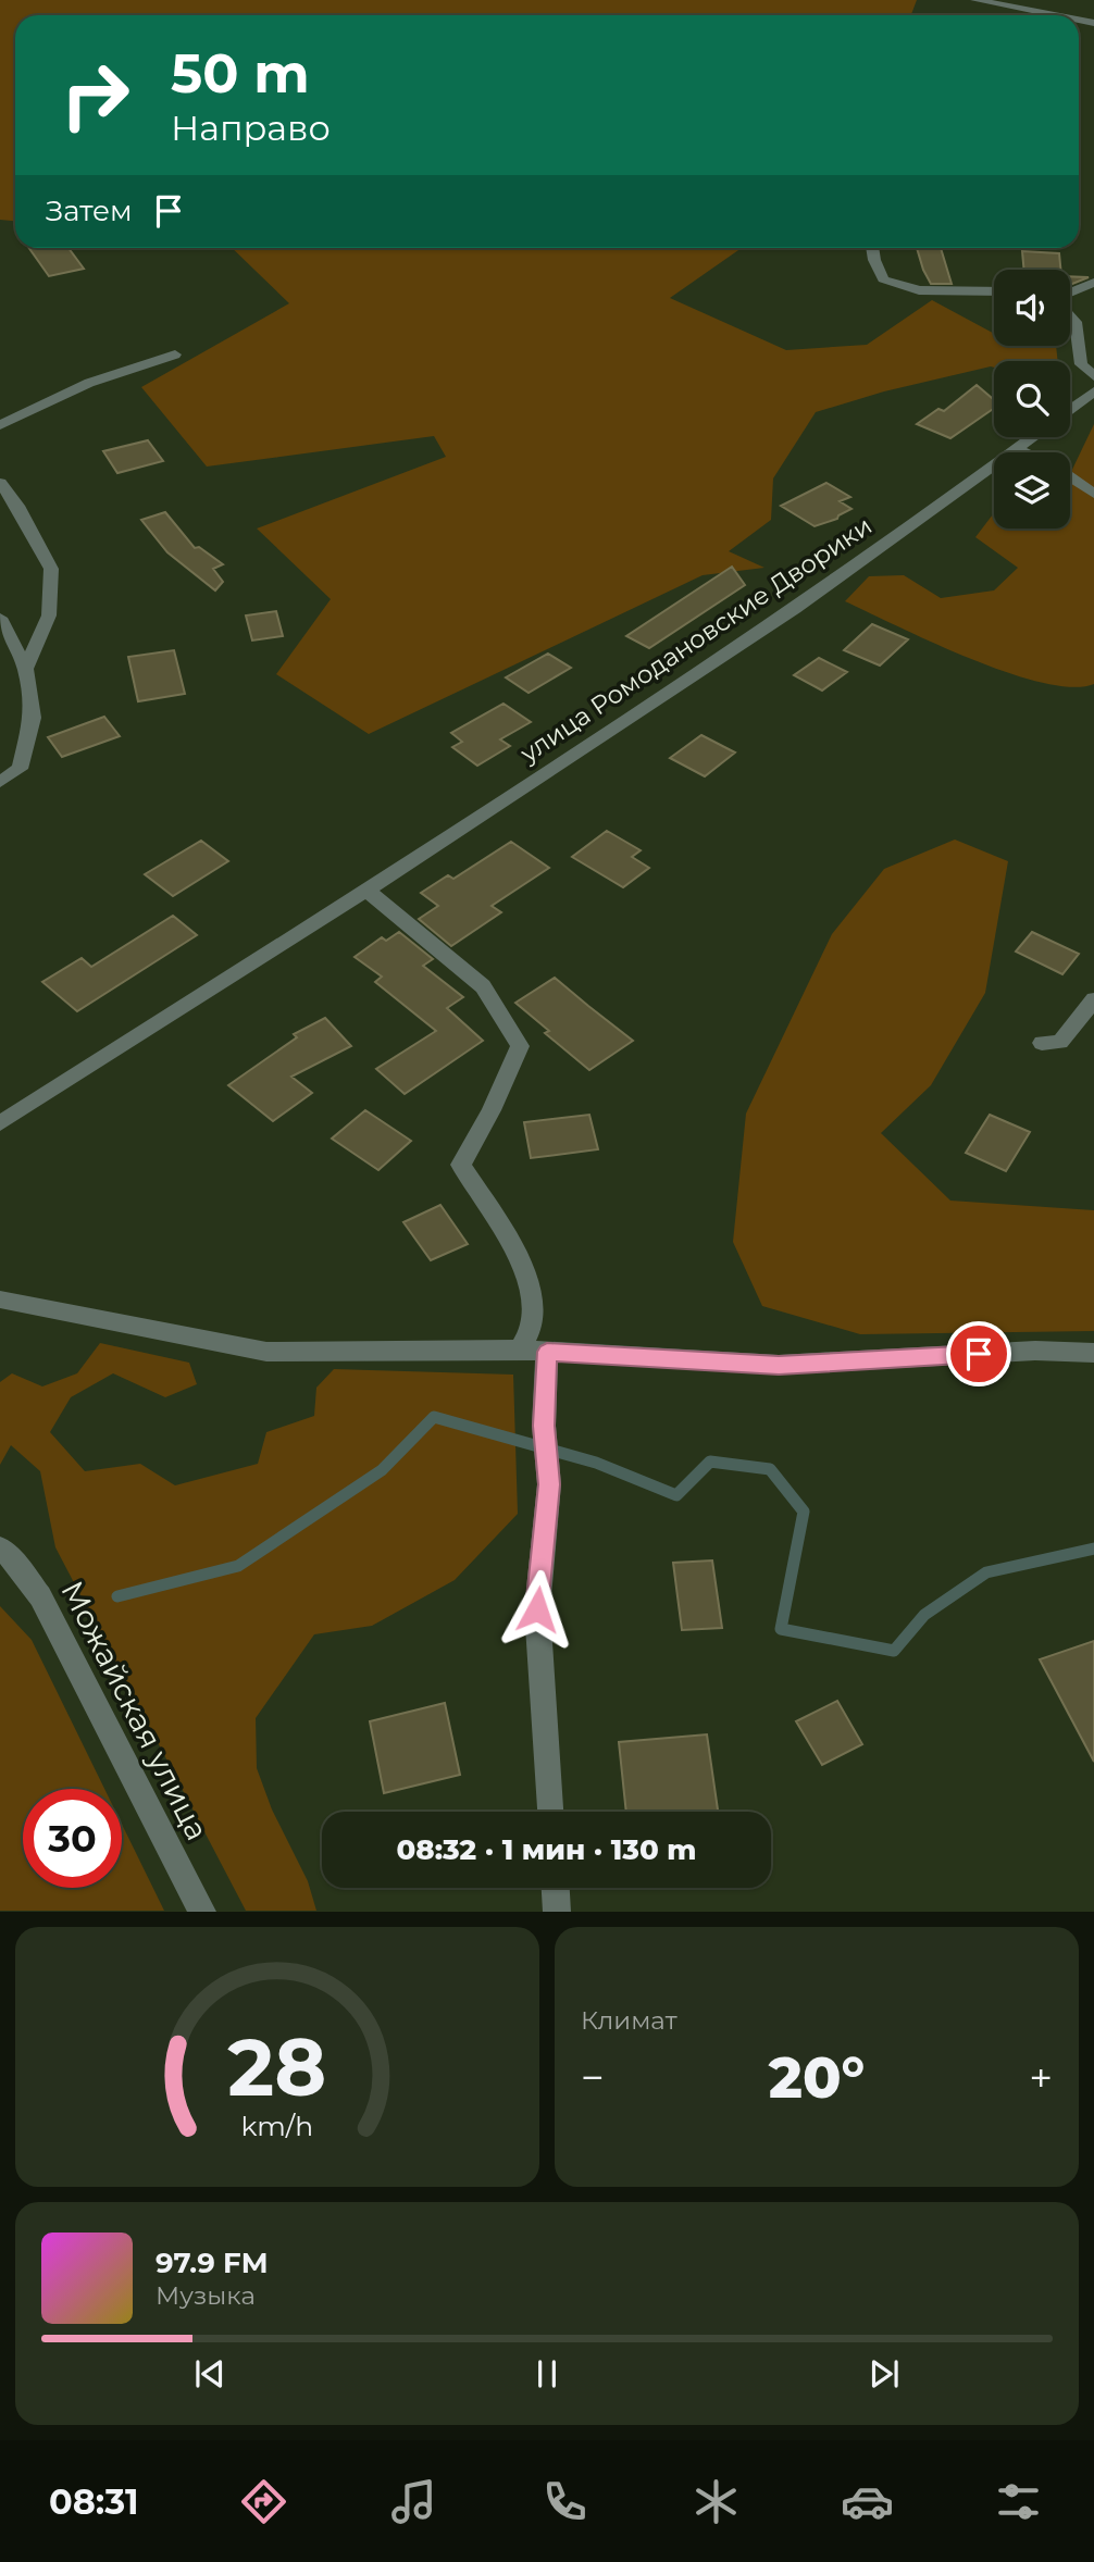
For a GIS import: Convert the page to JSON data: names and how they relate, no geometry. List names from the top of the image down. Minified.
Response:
{"streets":{"street":["улица Ромодановские Дворики","Можайская улица"]},"page":{"turn":["50 m","Направо"],"then":"Затем","limit":"30","trip":"08:32 · 1 мин · 130 m","tile":"Климат","heat":["−","20°","+"],"song":["97.9 FM","Музыка"],"tabs":"08:31","gauge":["28","km/h"]}}
